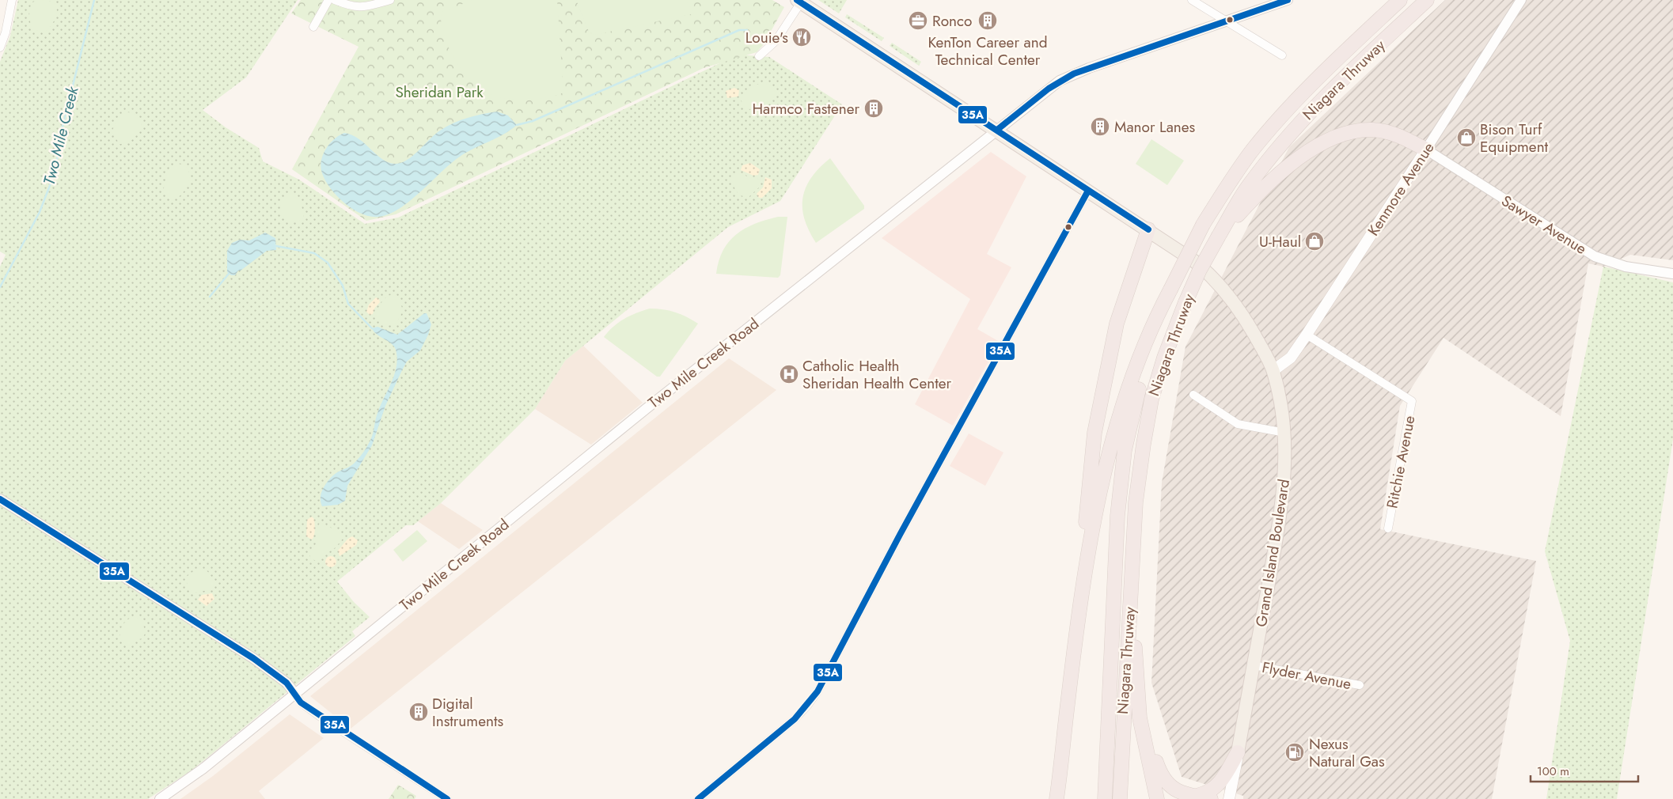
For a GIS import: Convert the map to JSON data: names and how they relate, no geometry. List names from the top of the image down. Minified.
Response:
{"streets":{"highway":["Niagara Thruway"],"main road":["Kenmore Avenue","Grand Island Boulevard"],"street":["Sawyer Avenue","Two Mile Creek Road","Ritchie Avenue","Flyder Avenue"]},"crossings":[["Kenmore Avenue","Sawyer Avenue"],["Kenmore Avenue","Ritchie Avenue"],["Kenmore Avenue","Grand Island Boulevard"],["Two Mile Creek Road","Grand Island Boulevard"],["Grand Island Boulevard","Flyder Avenue"]],"water":["Two Mile Creek"],"parks":["Sheridan Park"],"places":{"office":["Ronco"],"building":["KenTon Career and Technical Center","Harmco Fastener","Manor Lanes","Digital Instruments"],"restaurant":["Louie's"],"shop":["Bison Turf Equipment","U-Haul"],"hospital":["Catholic Health Sheridan Health Center"],"fuel station":["Nexus Natural Gas"]},"lines":["transit line 35A"],"scale_bar":"100 m"}
